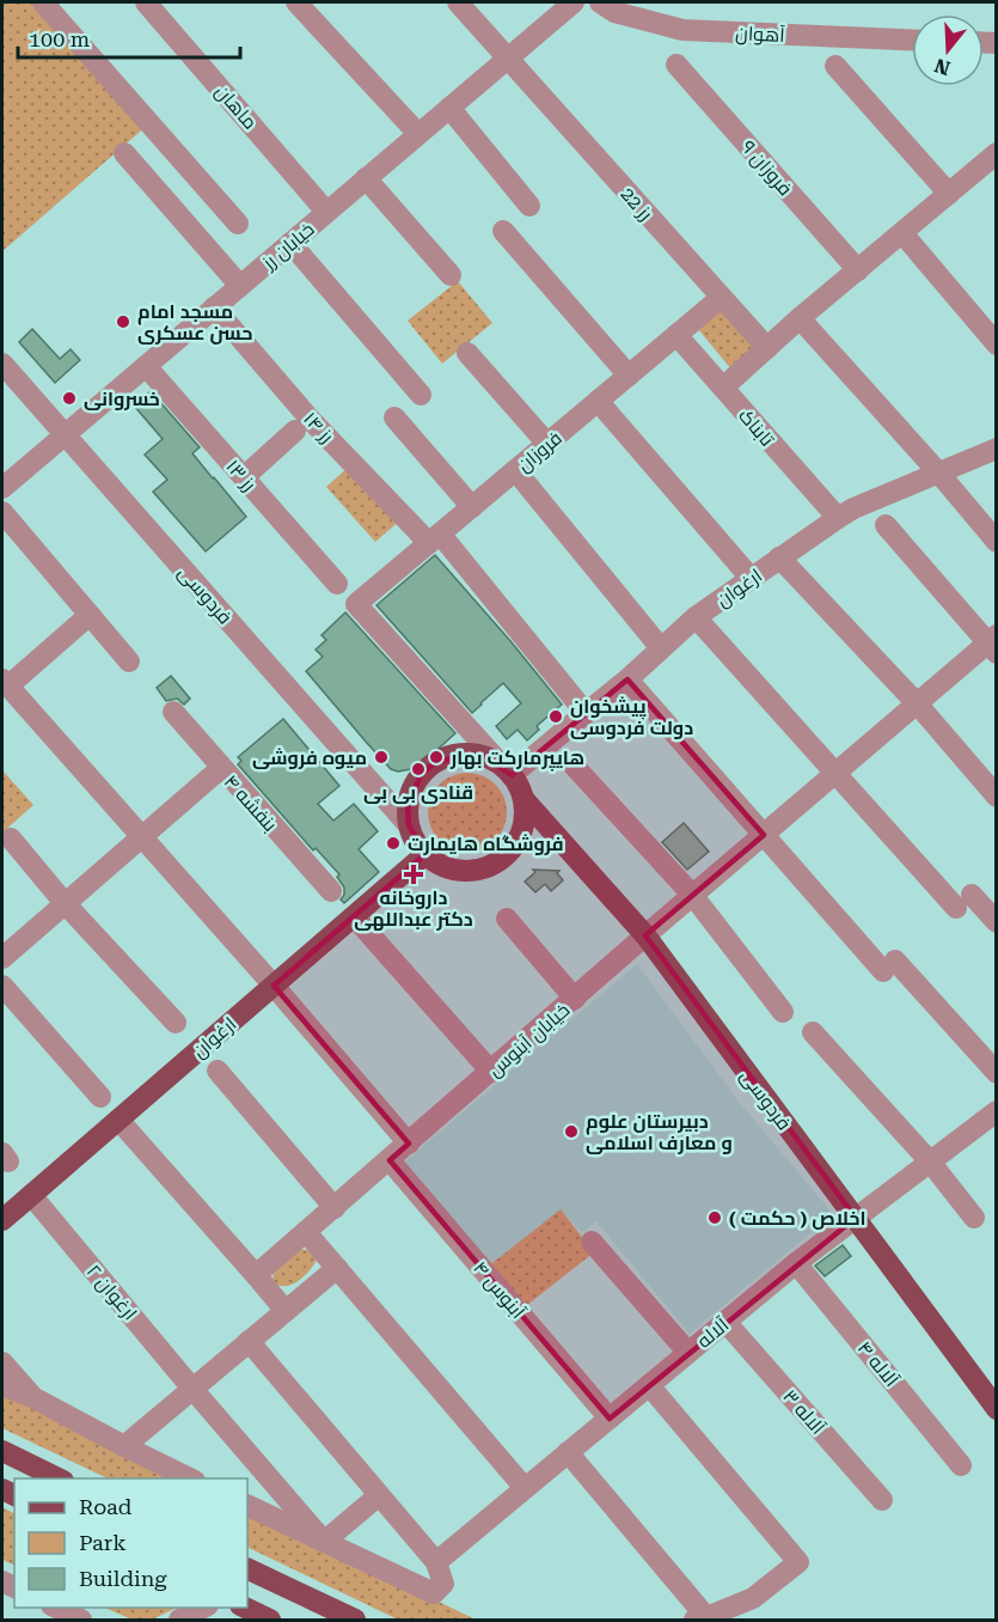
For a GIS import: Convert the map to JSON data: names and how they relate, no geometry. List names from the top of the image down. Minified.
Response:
{"streets":{"main road":["ارغوان","فردوسی"],"street":["آهوان","ماهان","فروزان ۹","رز 22","خیابان رز","رز ۱۴","تابناک","فروزان","رز ۱۳","بنفشه ۴","خیابان آبنوس","آبنوس ۴","ارغوان ۲","آلاله","آلاله ۴","آلاله ۳"]},"crossings":[["ماهان","خیابان رز"],["رز 22","خیابان رز"],["رز 22","فروزان"],["خیابان رز","رز ۱۴"],["خیابان رز","رز ۱۳"],["خیابان رز","فردوسی"],["رز ۱۴","فروزان"],["رز ۱۴","ارغوان"],["تابناک","فروزان"],["تابناک","ارغوان"],["فروزان","ارغوان"],["فروزان","فردوسی"],["ارغوان","فردوسی"],["ارغوان","ارغوان ۲"],["فردوسی","خیابان آبنوس"],["فردوسی","آلاله"],["خیابان آبنوس","آبنوس ۴"],["آبنوس ۴","آلاله"],["آلاله","آلاله ۴"],["آلاله","آلاله ۳"]],"places":{"other":["مسجد امام حسن عسکری","خسروانی","پیشخوان دولت فردوسی","میوه فروشی","هایپرمارکت بهار","قنادی بی بی","فروشگاه هایمارت","دبیرستان علوم و معارف اسلامی","اخلاص ( حکمت )"],"health":["داروخانه دکتر عبداللهی"]},"legend":["Road","Park","Building"],"scale_bar":"100 m","north":"bottom"}
